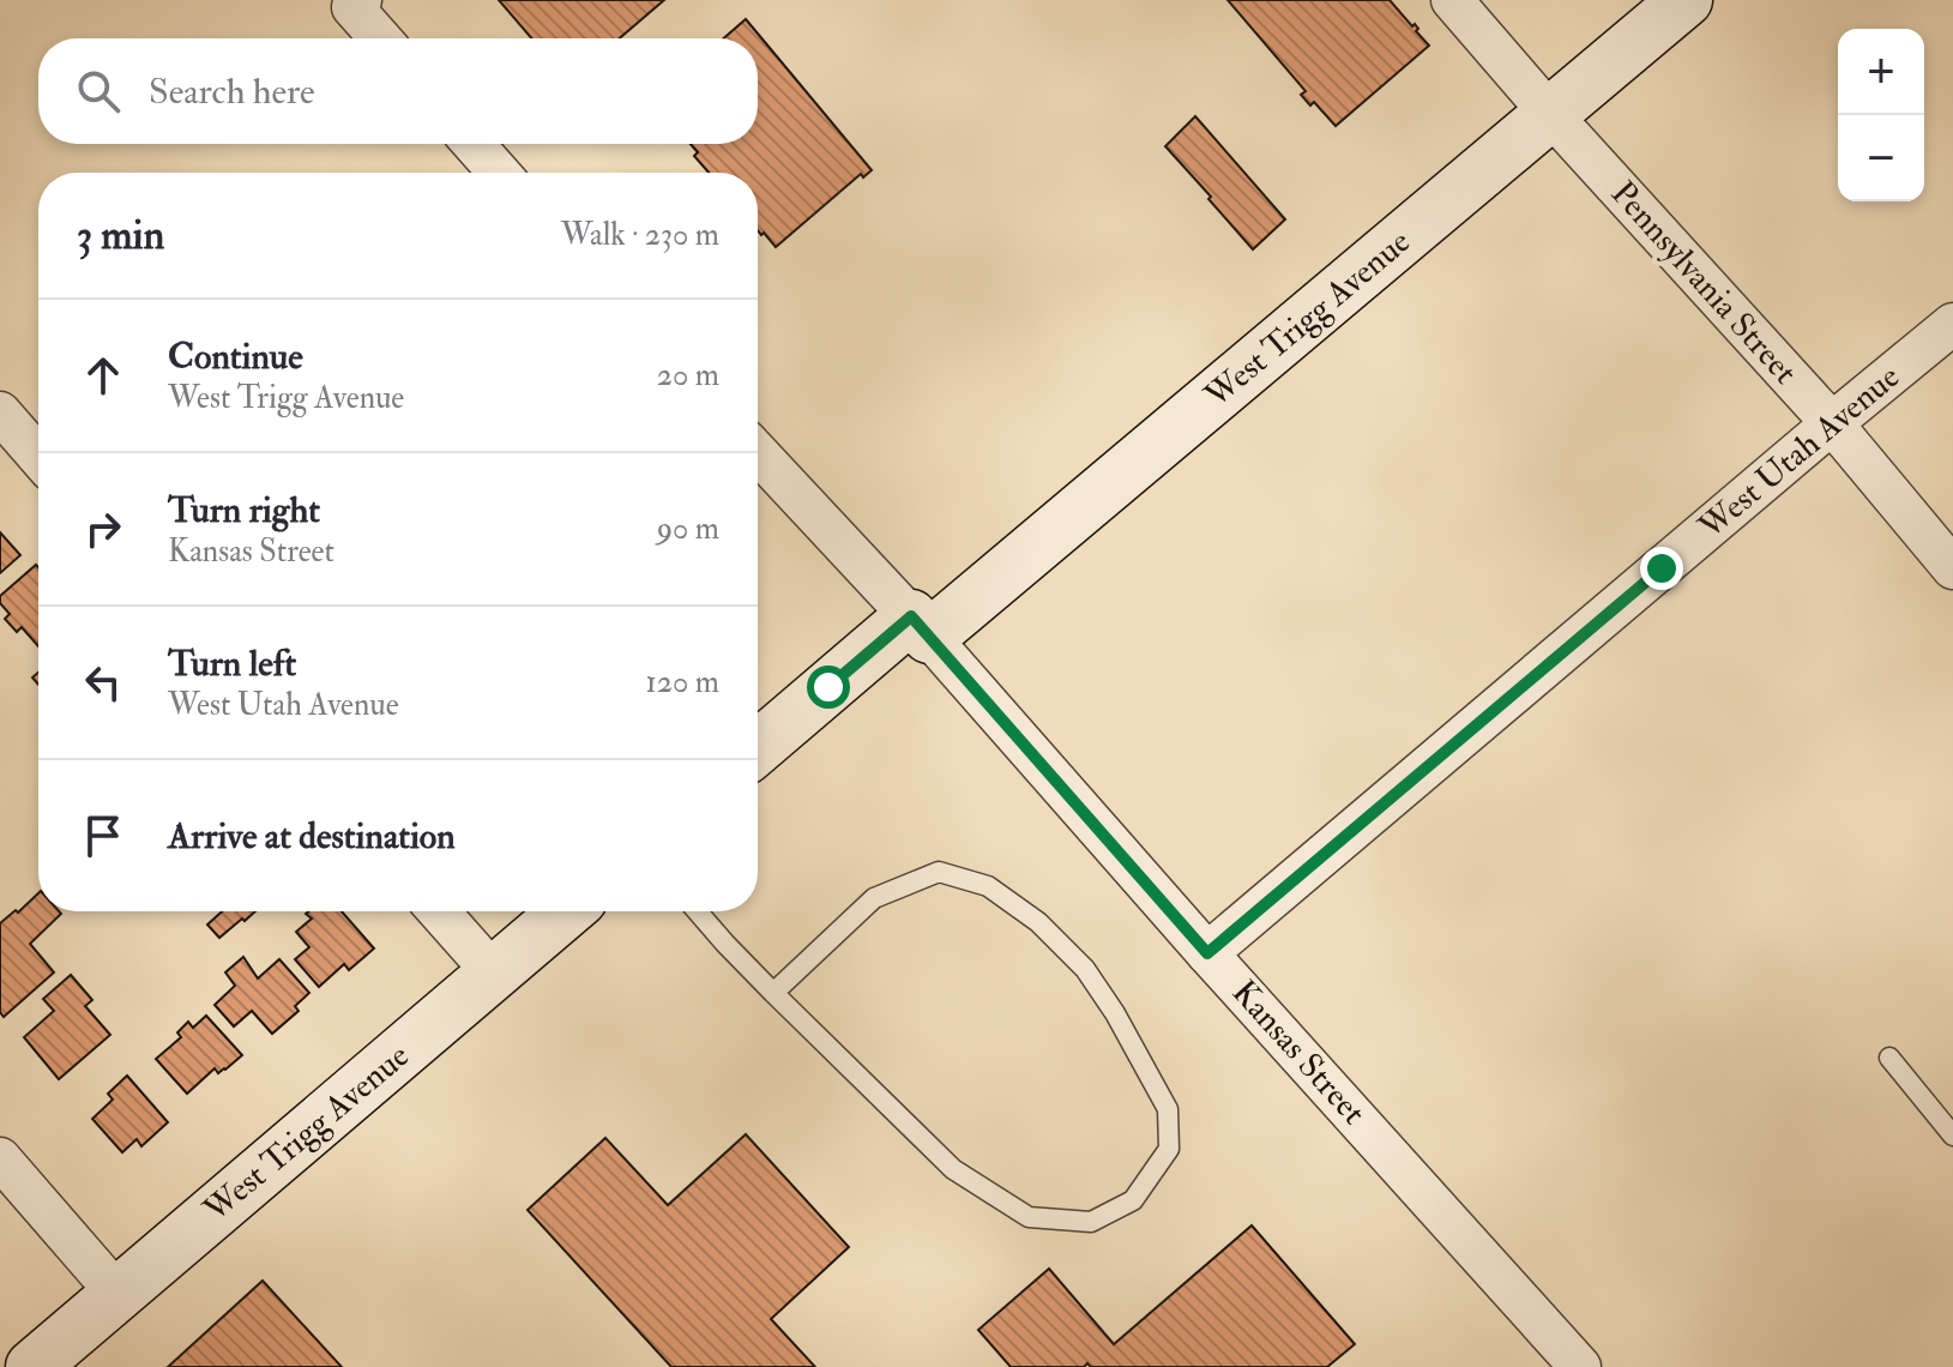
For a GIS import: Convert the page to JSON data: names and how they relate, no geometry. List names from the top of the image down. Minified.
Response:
{"streets":{"street":["Pennsylvania Street","West Trigg Avenue","West Utah Avenue","Kansas Street"]},"crossings":[["Pennsylvania Street","West Trigg Avenue"],["Pennsylvania Street","West Utah Avenue"],["West Trigg Avenue","Kansas Street"],["West Utah Avenue","Kansas Street"]],"page":{"map_buttons":["+","−"],"search":"Search here","heading":["3 min","Walk · 230 m"],"list":[["Continue","West Trigg Avenue","20 m"],["Turn right","Kansas Street","90 m"],["Turn left","West Utah Avenue","120 m"],"Arrive at destination"]}}
